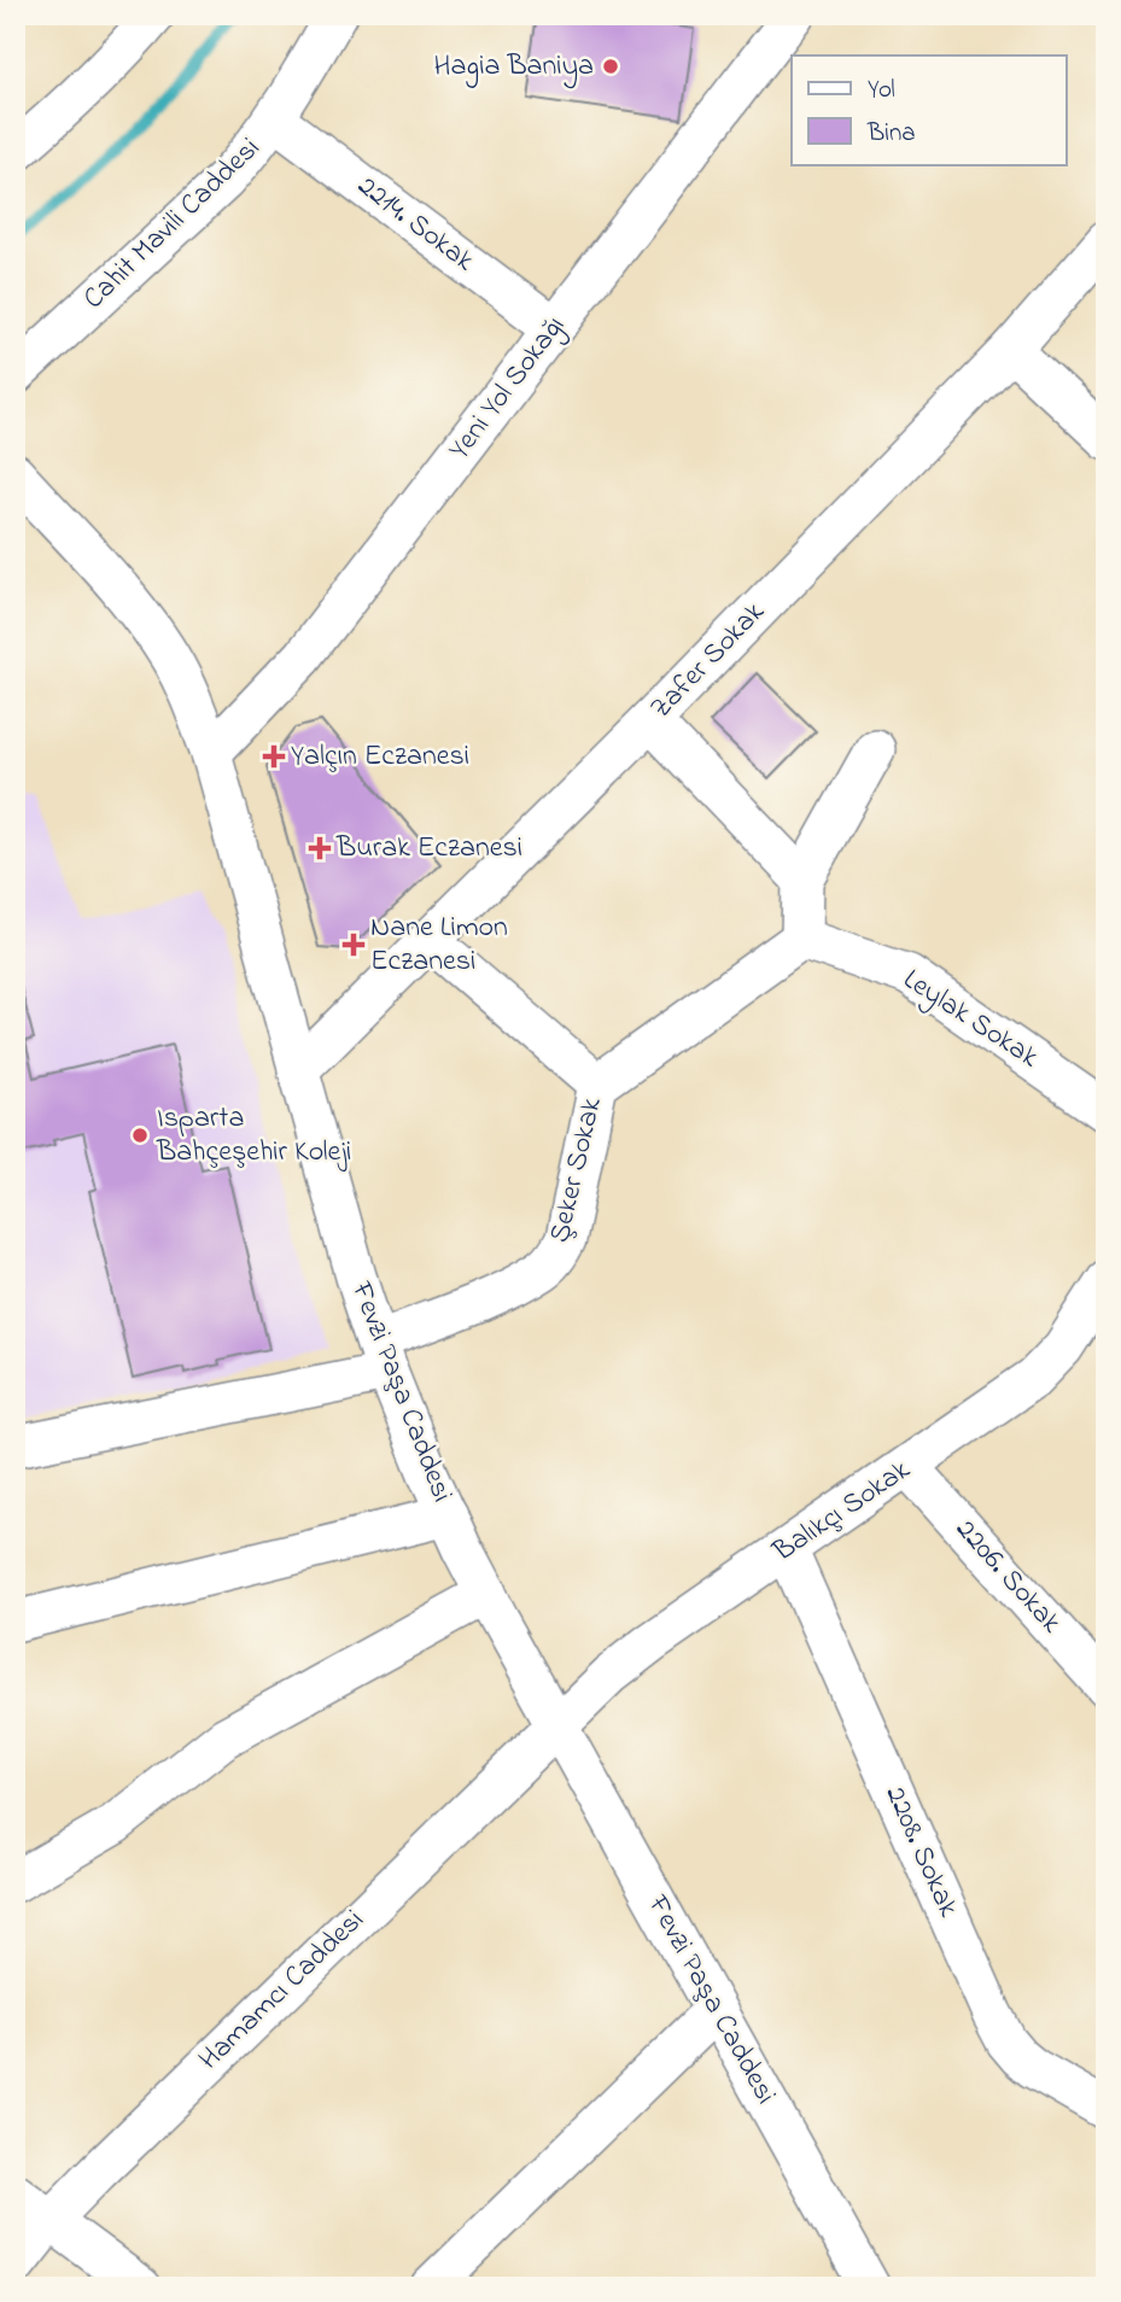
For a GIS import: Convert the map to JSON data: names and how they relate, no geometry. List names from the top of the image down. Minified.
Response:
{"streets":{"street":["Cahit Mavili Caddesi","2214. Sokak","Yeni Yol Sokağı","Zafer Sokak","Leylak Sokak","Şeker Sokak","Fevzi Paşa Caddesi","Balıkçı Sokak","2206. Sokak","2208. Sokak","Hamamcı Caddesi"]},"crossings":[["Cahit Mavili Caddesi","2214. Sokak"],["2214. Sokak","Yeni Yol Sokağı"],["Yeni Yol Sokağı","Fevzi Paşa Caddesi"],["Zafer Sokak","Fevzi Paşa Caddesi"],["Leylak Sokak","Şeker Sokak"],["Şeker Sokak","Fevzi Paşa Caddesi"],["Fevzi Paşa Caddesi","Balıkçı Sokak"],["Fevzi Paşa Caddesi","Hamamcı Caddesi"],["Balıkçı Sokak","2206. Sokak"],["Balıkçı Sokak","2208. Sokak"],["Balıkçı Sokak","Hamamcı Caddesi"]],"places":{"other":["Hagia Baniya","Isparta Bahçeşehir Koleji"],"health":["Yalçın Eczanesi","Burak Eczanesi","Nane Limon Eczanesi"]},"legend":["Yol","Bina"]}
